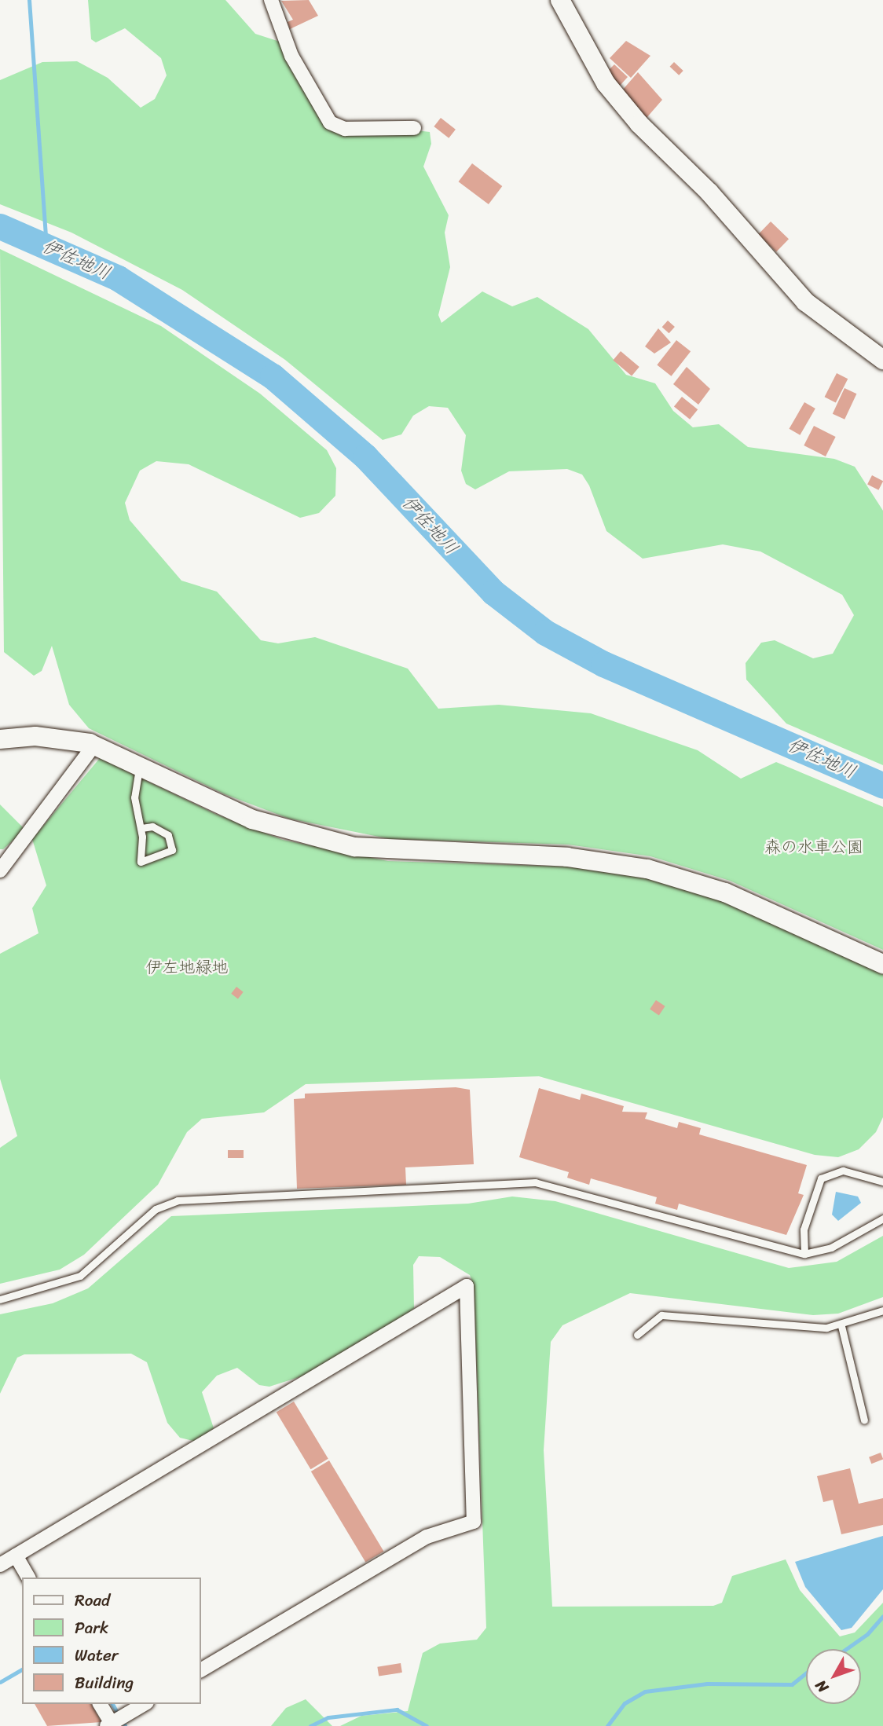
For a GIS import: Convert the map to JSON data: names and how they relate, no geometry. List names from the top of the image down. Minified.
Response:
{"water":["伊佐地川"],"parks":["森の水車公園","伊左地緑地"],"legend":["Road","Park","Water","Building"],"north":"bottom left"}
